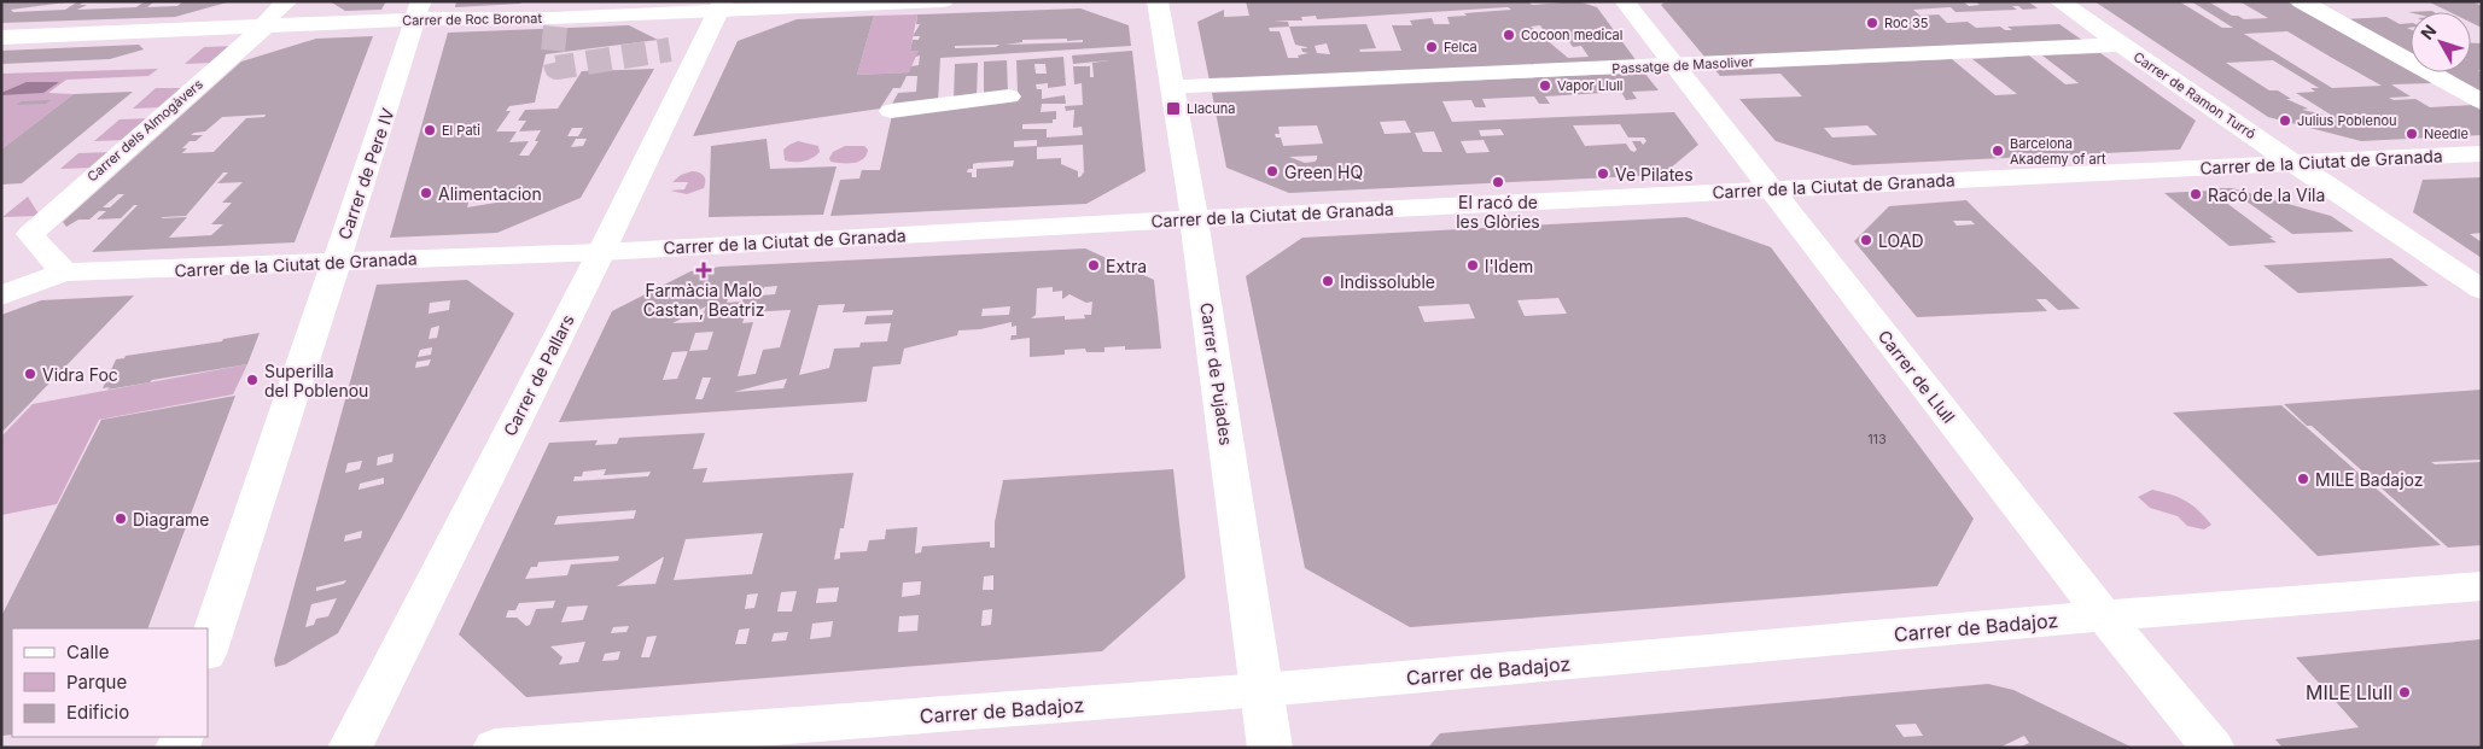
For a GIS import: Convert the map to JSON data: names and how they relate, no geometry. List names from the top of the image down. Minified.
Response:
{"streets":{"street":["Carrer de Roc Boronat","Passatge de Masoliver","Carrer de Ramon Turró","Carrer dels Almogàvers","Carrer de la Ciutat de Granada","Carrer de Pere IV","Carrer de Pujades","Carrer de Pallars","Carrer de Llull","Carrer de Badajoz"]},"crossings":[["Carrer de Roc Boronat","Carrer dels Almogàvers"],["Carrer de Roc Boronat","Carrer de Pere IV"],["Carrer de Roc Boronat","Carrer de Pallars"],["Passatge de Masoliver","Carrer de Ramon Turró"],["Passatge de Masoliver","Carrer de Pujades"],["Passatge de Masoliver","Carrer de Llull"],["Carrer de Ramon Turró","Carrer de la Ciutat de Granada"],["Carrer de la Ciutat de Granada","Carrer de Pere IV"],["Carrer de la Ciutat de Granada","Carrer de Pujades"],["Carrer de la Ciutat de Granada","Carrer de Pallars"],["Carrer de la Ciutat de Granada","Carrer de Llull"],["Carrer de Pujades","Carrer de Badajoz"],["Carrer de Llull","Carrer de Badajoz"]],"places":{"other":["Roc 35","Cocoon medical","Felca","Vapor Llull","Julius Poblenou","El Pati","Needle","Barcelona Akademy of art","Green HQ","Ve Pilates","El racó de les Glòries","Alimentacion","Racó de la Vila","LOAD","Extra","l'Idem","Indissoluble","Vidra Foc","Superilla del Poblenou","MILE Badajoz","Diagrame","MILE Llull"],"transit":["Llacuna"],"health":["Farmàcia Malo Castan, Beatriz"]},"house_numbers":["113"],"legend":["Calle","Parque","Edificio"],"north":"top left"}
